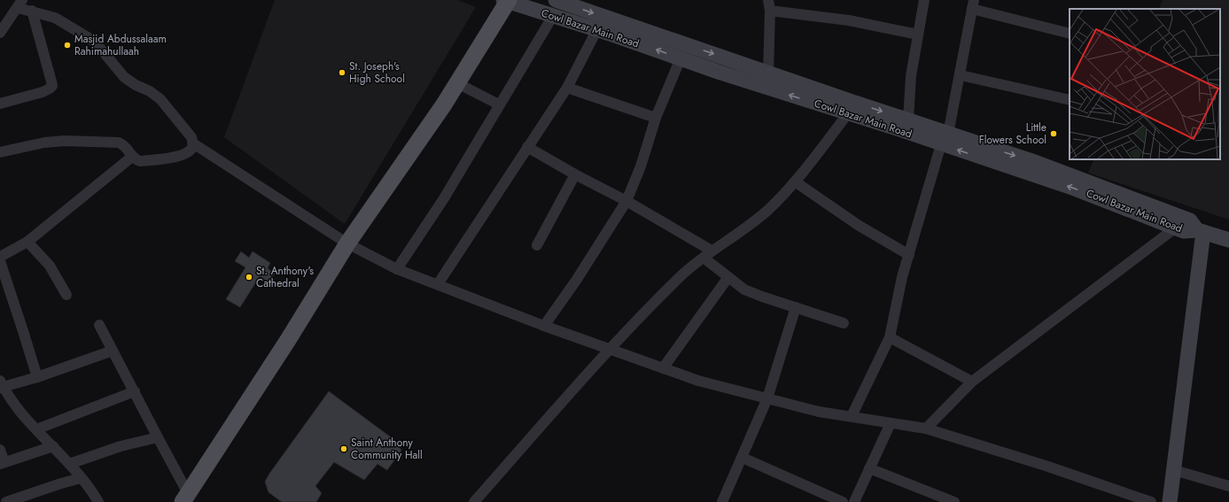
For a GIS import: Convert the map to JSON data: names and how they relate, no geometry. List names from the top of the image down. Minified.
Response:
{"streets":{"street":["Cowl Bazar Main Road"]},"places":["Masjid Abdussalaam Rahimahullaah","St. Joseph's High School","Little Flowers School","St. Anthony's Cathedral","Saint Anthony Community Hall"]}
